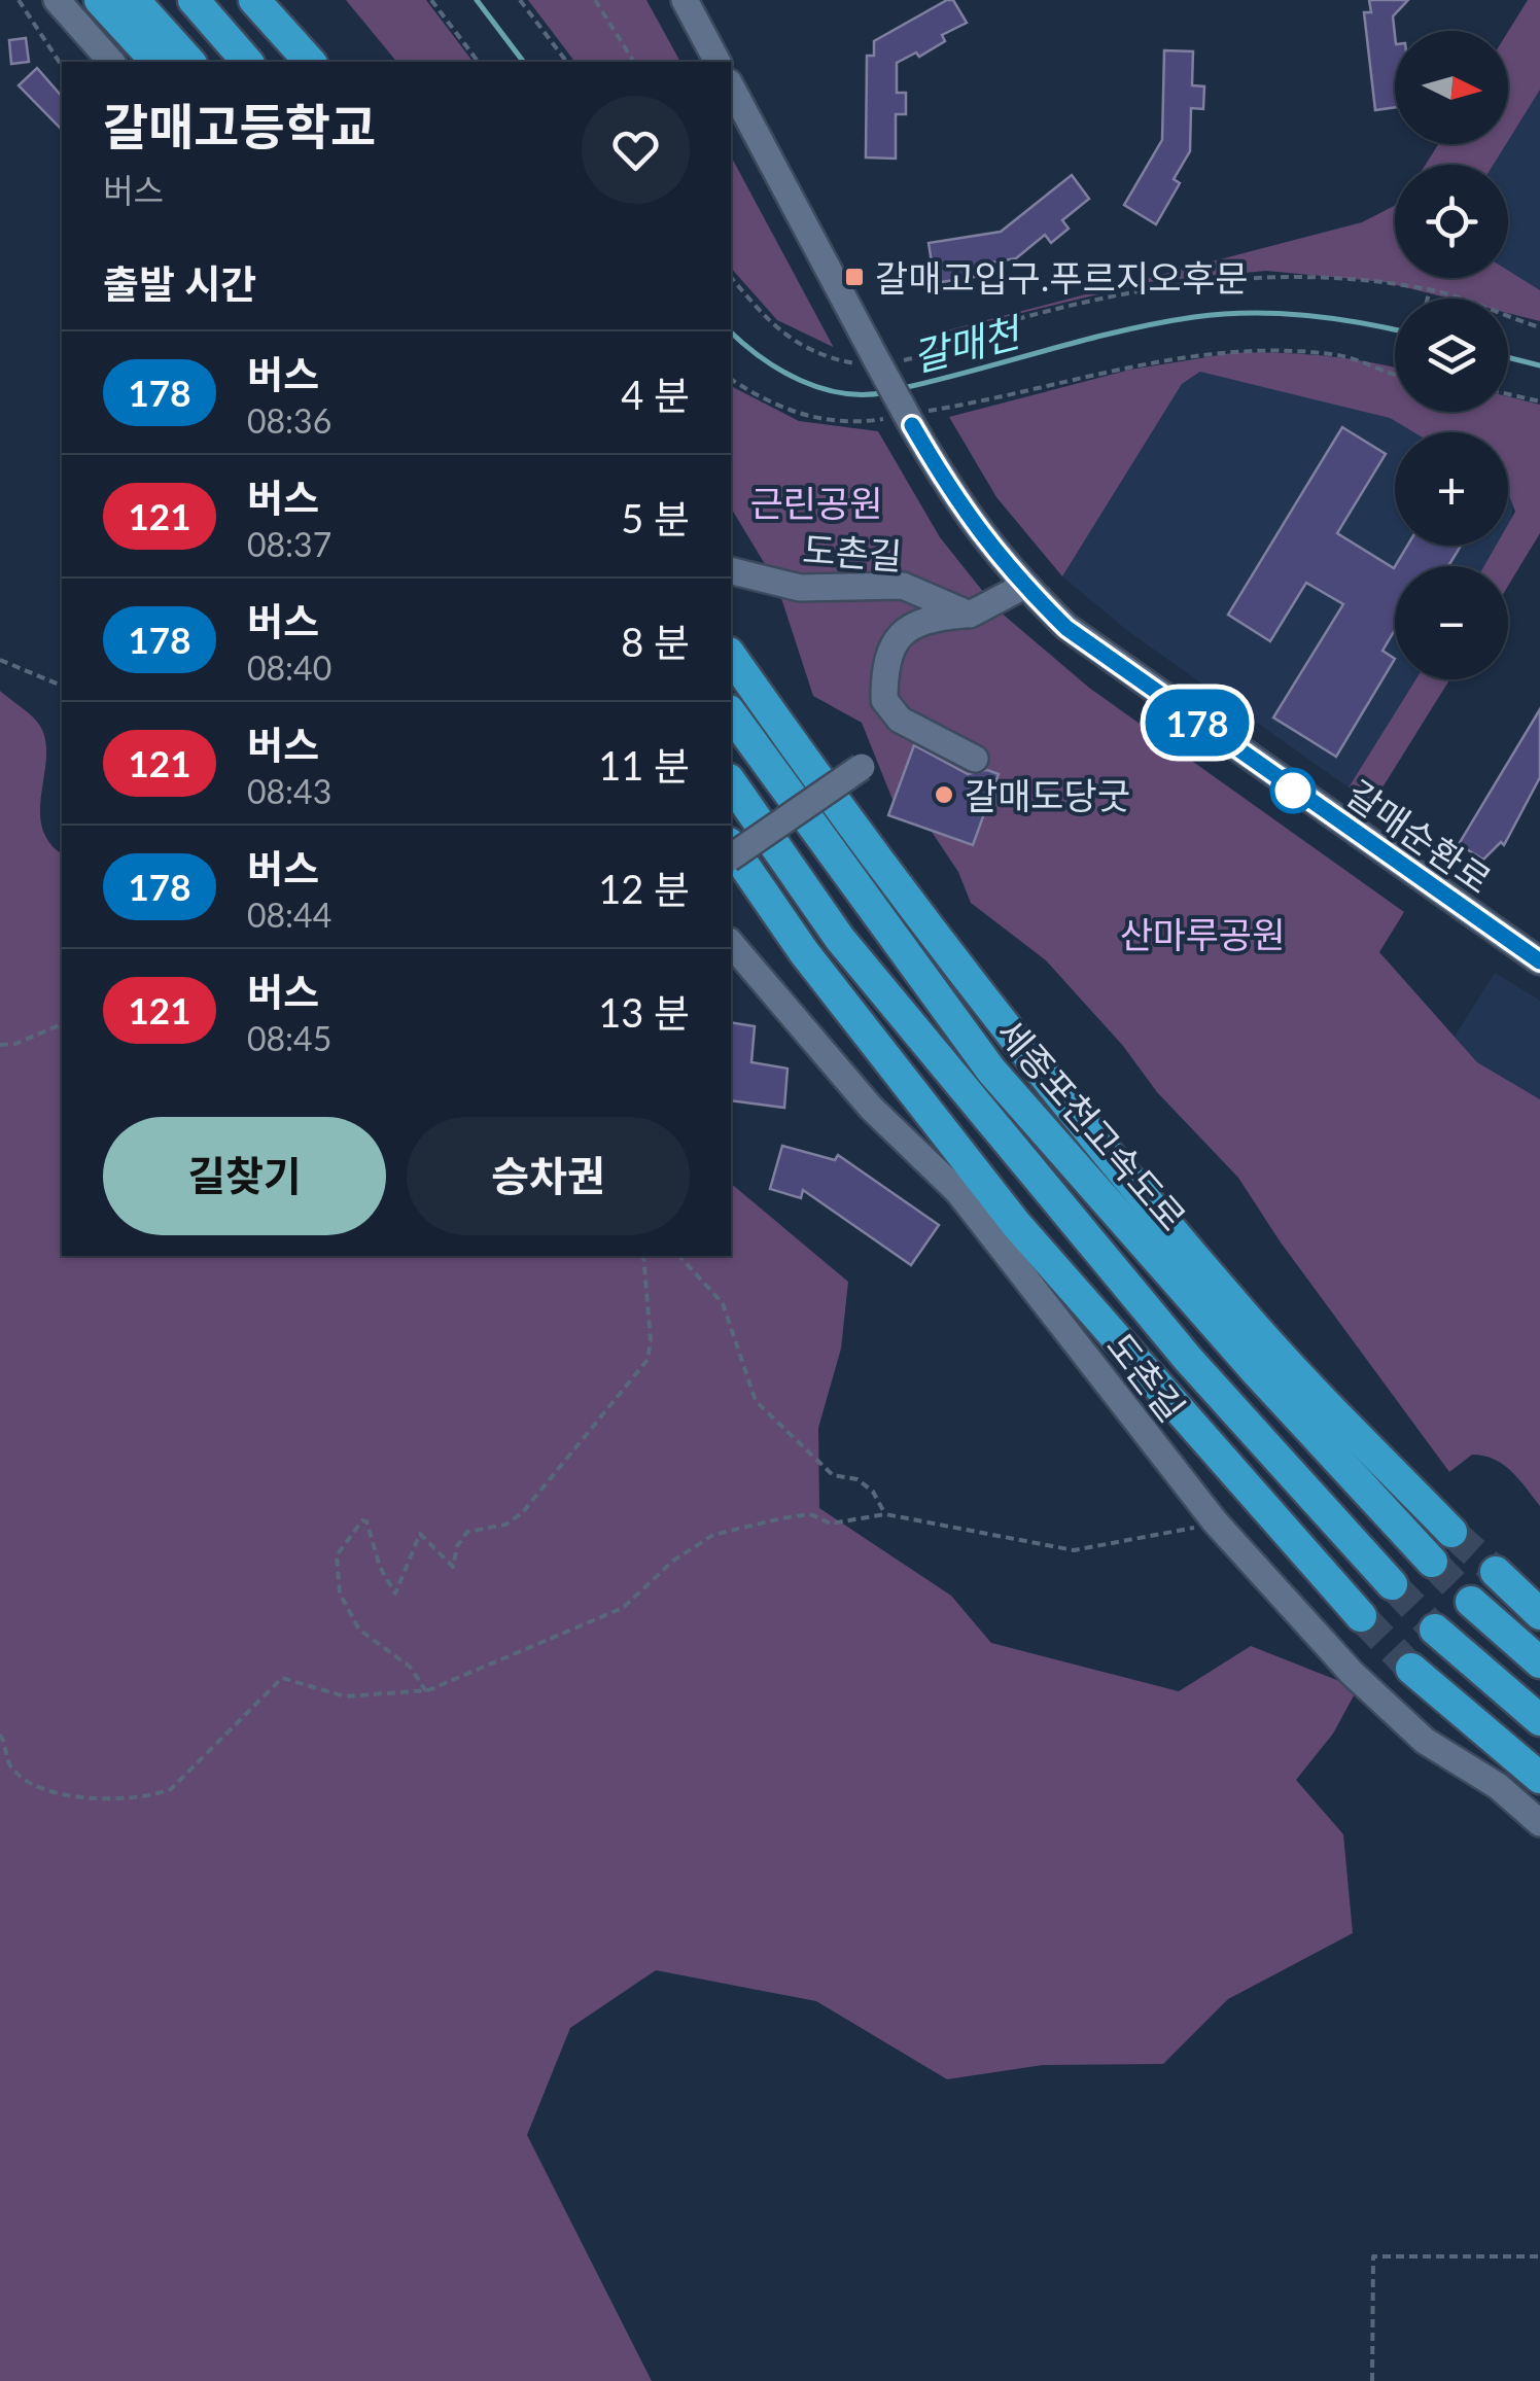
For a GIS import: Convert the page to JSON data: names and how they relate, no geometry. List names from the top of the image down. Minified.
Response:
{"streets":{"highway":["세종포천고속도로"],"street":["도촌길","갈매순환로"]},"water":["갈매천"],"parks":["근린공원","산마루공원"],"places":{"transit":["갈매고입구.푸르지오후문"],"other":["갈매도당굿"]},"lines":["bus line 178"],"north":"right","page":{"on_map":"178","map_buttons":["+","−"],"heading":[["갈매고등학교","버스"],"출발 시간"],"list":[{"mark":"178","name":"버스","note":"08:36","value":"4 분"},{"mark":"121","name":"버스","note":"08:37","value":"5 분"},{"mark":"178","name":"버스","note":"08:40","value":"8 분"},{"mark":"121","name":"버스","note":"08:43","value":"11 분"},{"mark":"178","name":"버스","note":"08:44","value":"12 분"},{"mark":"121","name":"버스","note":"08:45","value":"13 분"}],"buttons":["길찾기","승차권"]}}
